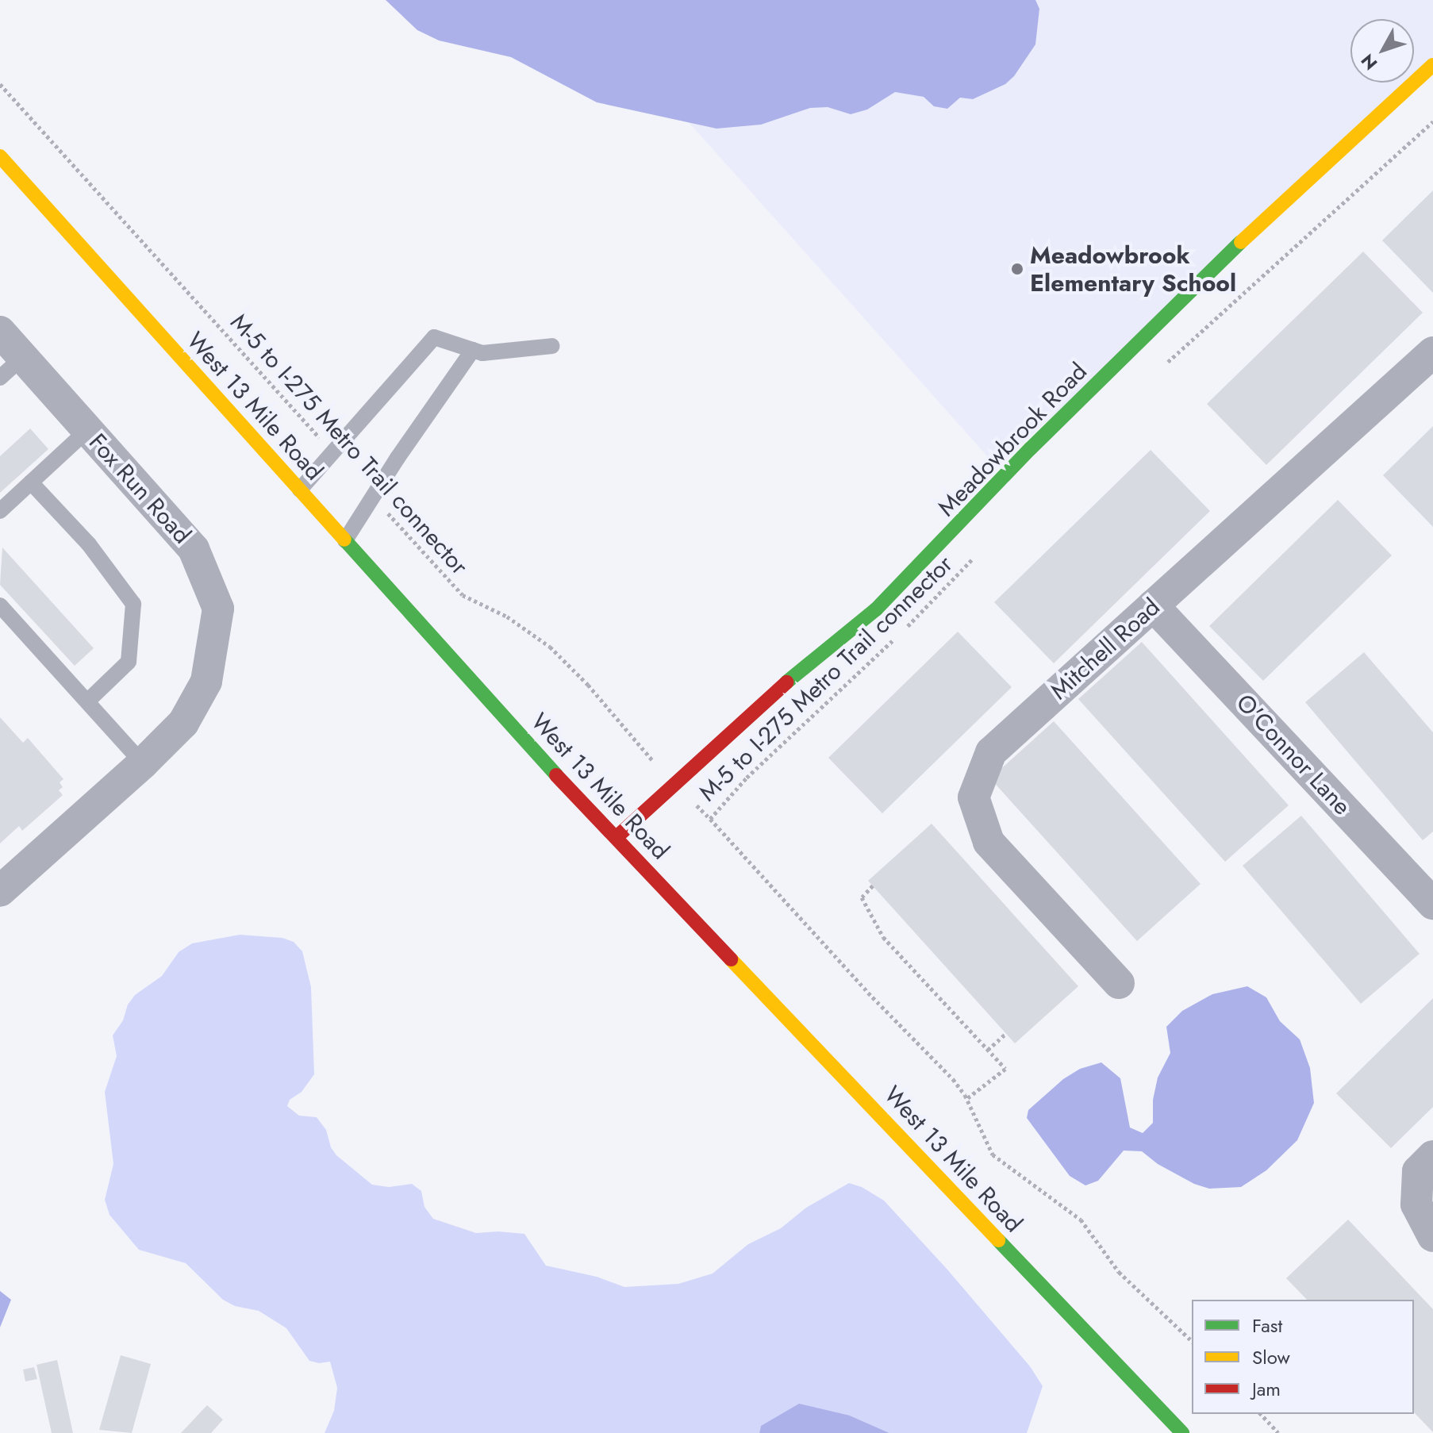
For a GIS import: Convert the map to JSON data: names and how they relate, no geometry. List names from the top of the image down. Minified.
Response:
{"streets":{"street":["West 13 Mile Road","Meadowbrook Road","Fox Run Road","Mitchell Road","O'Connor Lane"],"path":["M-5 to I-275 Metro Trail connector"]},"crossings":[["West 13 Mile Road","Meadowbrook Road"],["Meadowbrook Road","M-5 to I-275 Metro Trail connector"],["Mitchell Road","O'Connor Lane"]],"places":["Meadowbrook Elementary School"],"legend":["Fast","Slow","Jam"],"north":"bottom left"}
